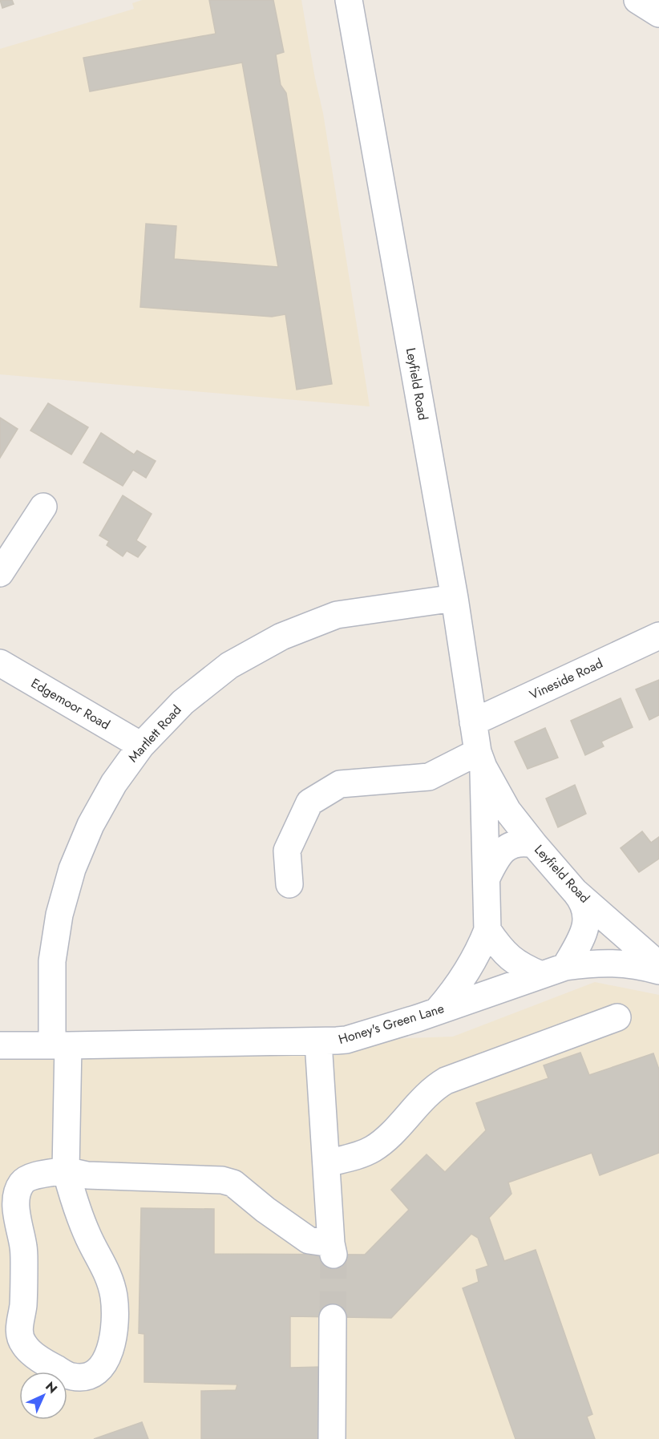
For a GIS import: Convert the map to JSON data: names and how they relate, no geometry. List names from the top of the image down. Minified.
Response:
{"streets":{"street":["Leyfield Road","Vineside Road","Edgemoor Road","Martlett Road","Honey's Green Lane"]},"crossings":[["Leyfield Road","Vineside Road"],["Leyfield Road","Martlett Road"],["Leyfield Road","Honey's Green Lane"],["Edgemoor Road","Martlett Road"],["Martlett Road","Honey's Green Lane"]],"north":"top right"}
